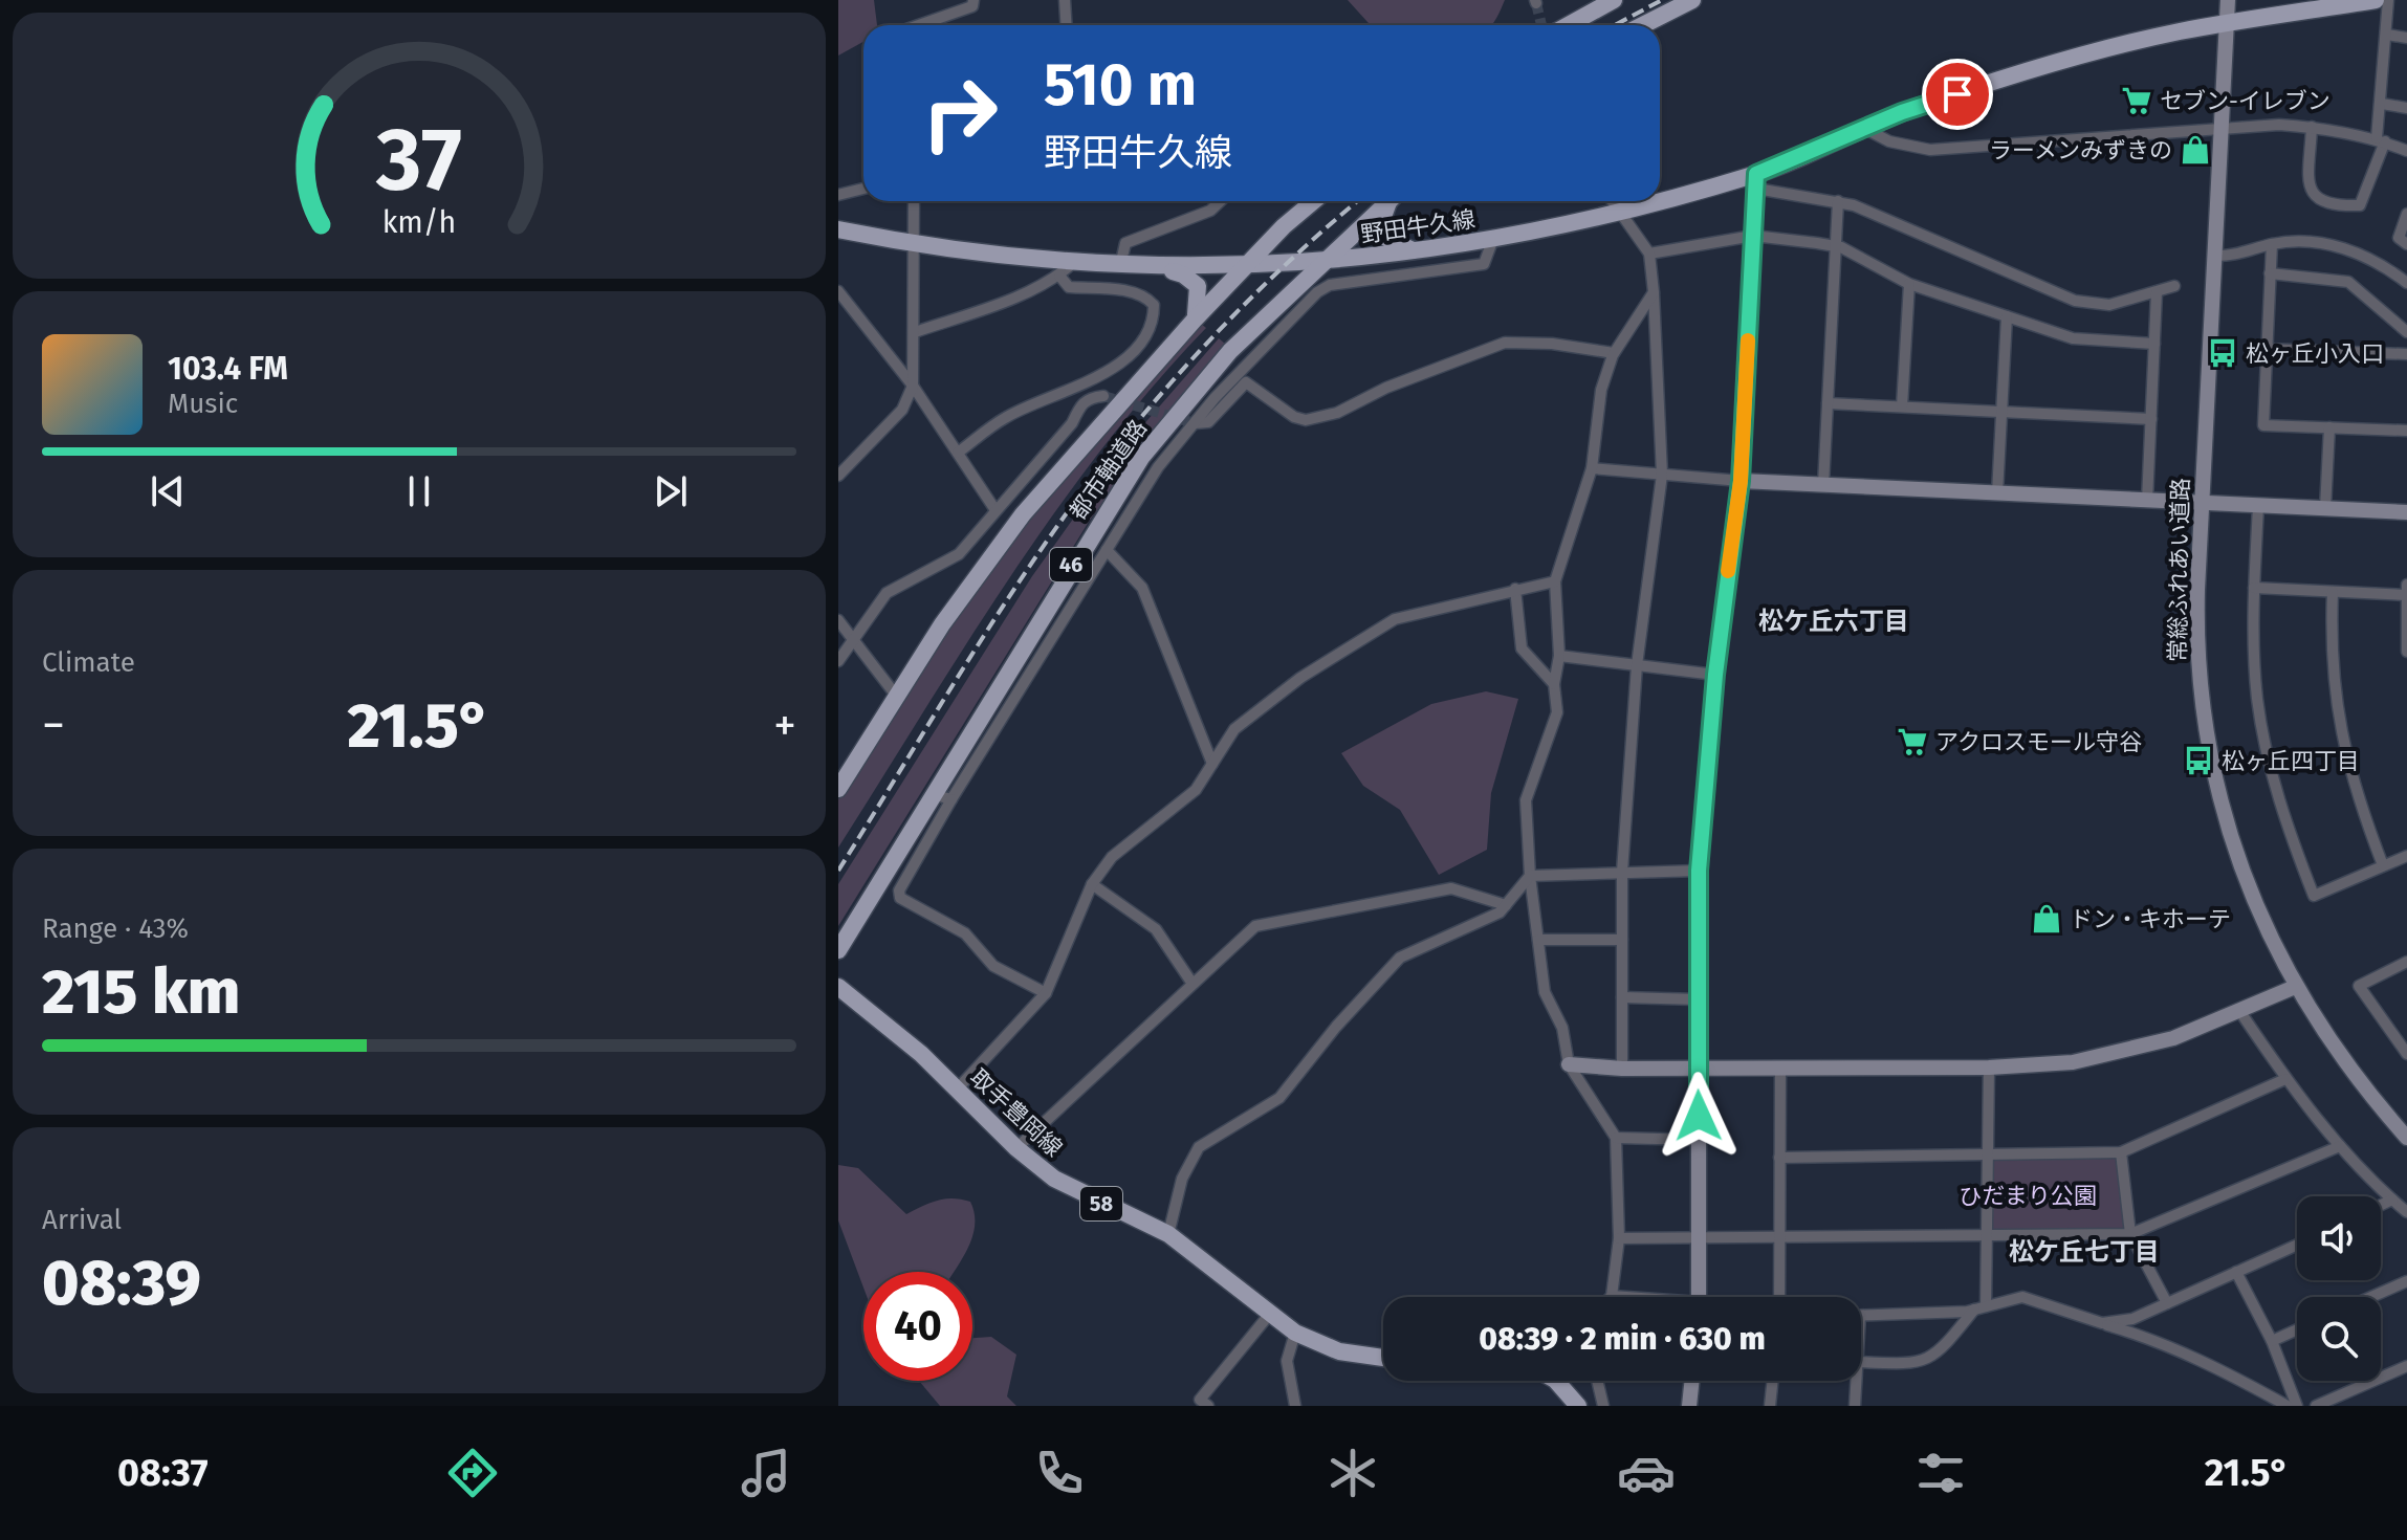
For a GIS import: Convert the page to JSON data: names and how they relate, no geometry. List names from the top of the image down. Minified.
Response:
{"streets":{"main road":["野田牛久線","都市軸道路","46","取手豊岡線","58"],"street":["常総ふれあい道路"]},"crossings":[["野田牛久線","都市軸道路"],["野田牛久線","常総ふれあい道路"]],"districts":["松ケ丘六丁目","松ケ丘七丁目"],"parks":["ひだまり公園"],"places":{"supermarket":["セブン-イレブン","アクロスモール守谷"],"shop":["ラーメンみずきの","ドン・キホーテ"],"bus stop":["松ヶ丘小入口","松ヶ丘四丁目"]},"page":{"turn":["510 m","野田牛久線"],"song":["103.4 FM","Music"],"tile":["Climate",["Range · 43%","215 km"],["Arrival","08:39"]],"heat":["−","21.5°","+"],"limit":"40","trip":"08:39 · 2 min · 630 m","tabs":["08:37","21.5°"],"gauge":["37","km/h"]}}
